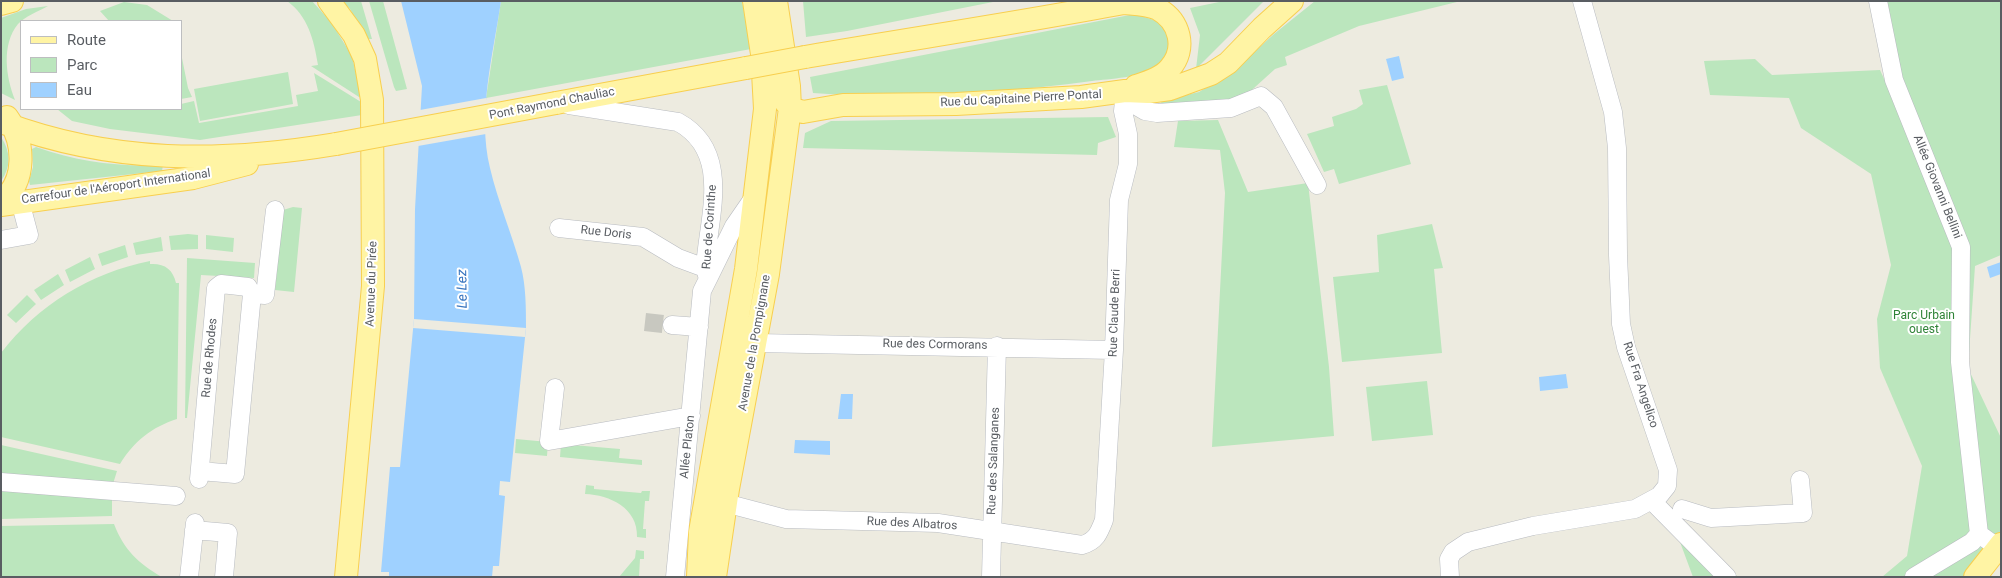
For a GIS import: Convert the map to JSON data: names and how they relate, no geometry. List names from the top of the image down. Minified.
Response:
{"streets":{"main road":["Rue du Capitaine Pierre Pontal","Pont Raymond Chauliac","Carrefour de l'Aéroport International","Avenue du Pirée","Avenue de la Pompignane"],"street":["Allée Giovanni Bellini","Rue de Corinthe","Rue Doris","Rue Claude Berri","Rue des Cormorans","Rue de Rhodes","Rue Fra Angelico","Allée Platon","Rue des Salanganes","Rue des Albatros"]},"crossings":[["Rue du Capitaine Pierre Pontal","Rue Claude Berri"],["Rue du Capitaine Pierre Pontal","Avenue de la Pompignane"],["Pont Raymond Chauliac","Carrefour de l'Aéroport International"],["Pont Raymond Chauliac","Rue de Corinthe"],["Pont Raymond Chauliac","Avenue de la Pompignane"],["Rue de Corinthe","Rue Doris"],["Rue de Corinthe","Avenue de la Pompignane"],["Rue de Corinthe","Allée Platon"],["Rue Doris","Avenue de la Pompignane"],["Rue Claude Berri","Rue des Cormorans"],["Rue Claude Berri","Rue des Albatros"],["Avenue de la Pompignane","Rue des Cormorans"],["Avenue de la Pompignane","Rue des Albatros"],["Rue des Cormorans","Rue des Salanganes"],["Rue des Salanganes","Rue des Albatros"]],"water":["Le Lez"],"parks":["Parc Urbain ouest"],"legend":["Route","Parc","Eau"]}
